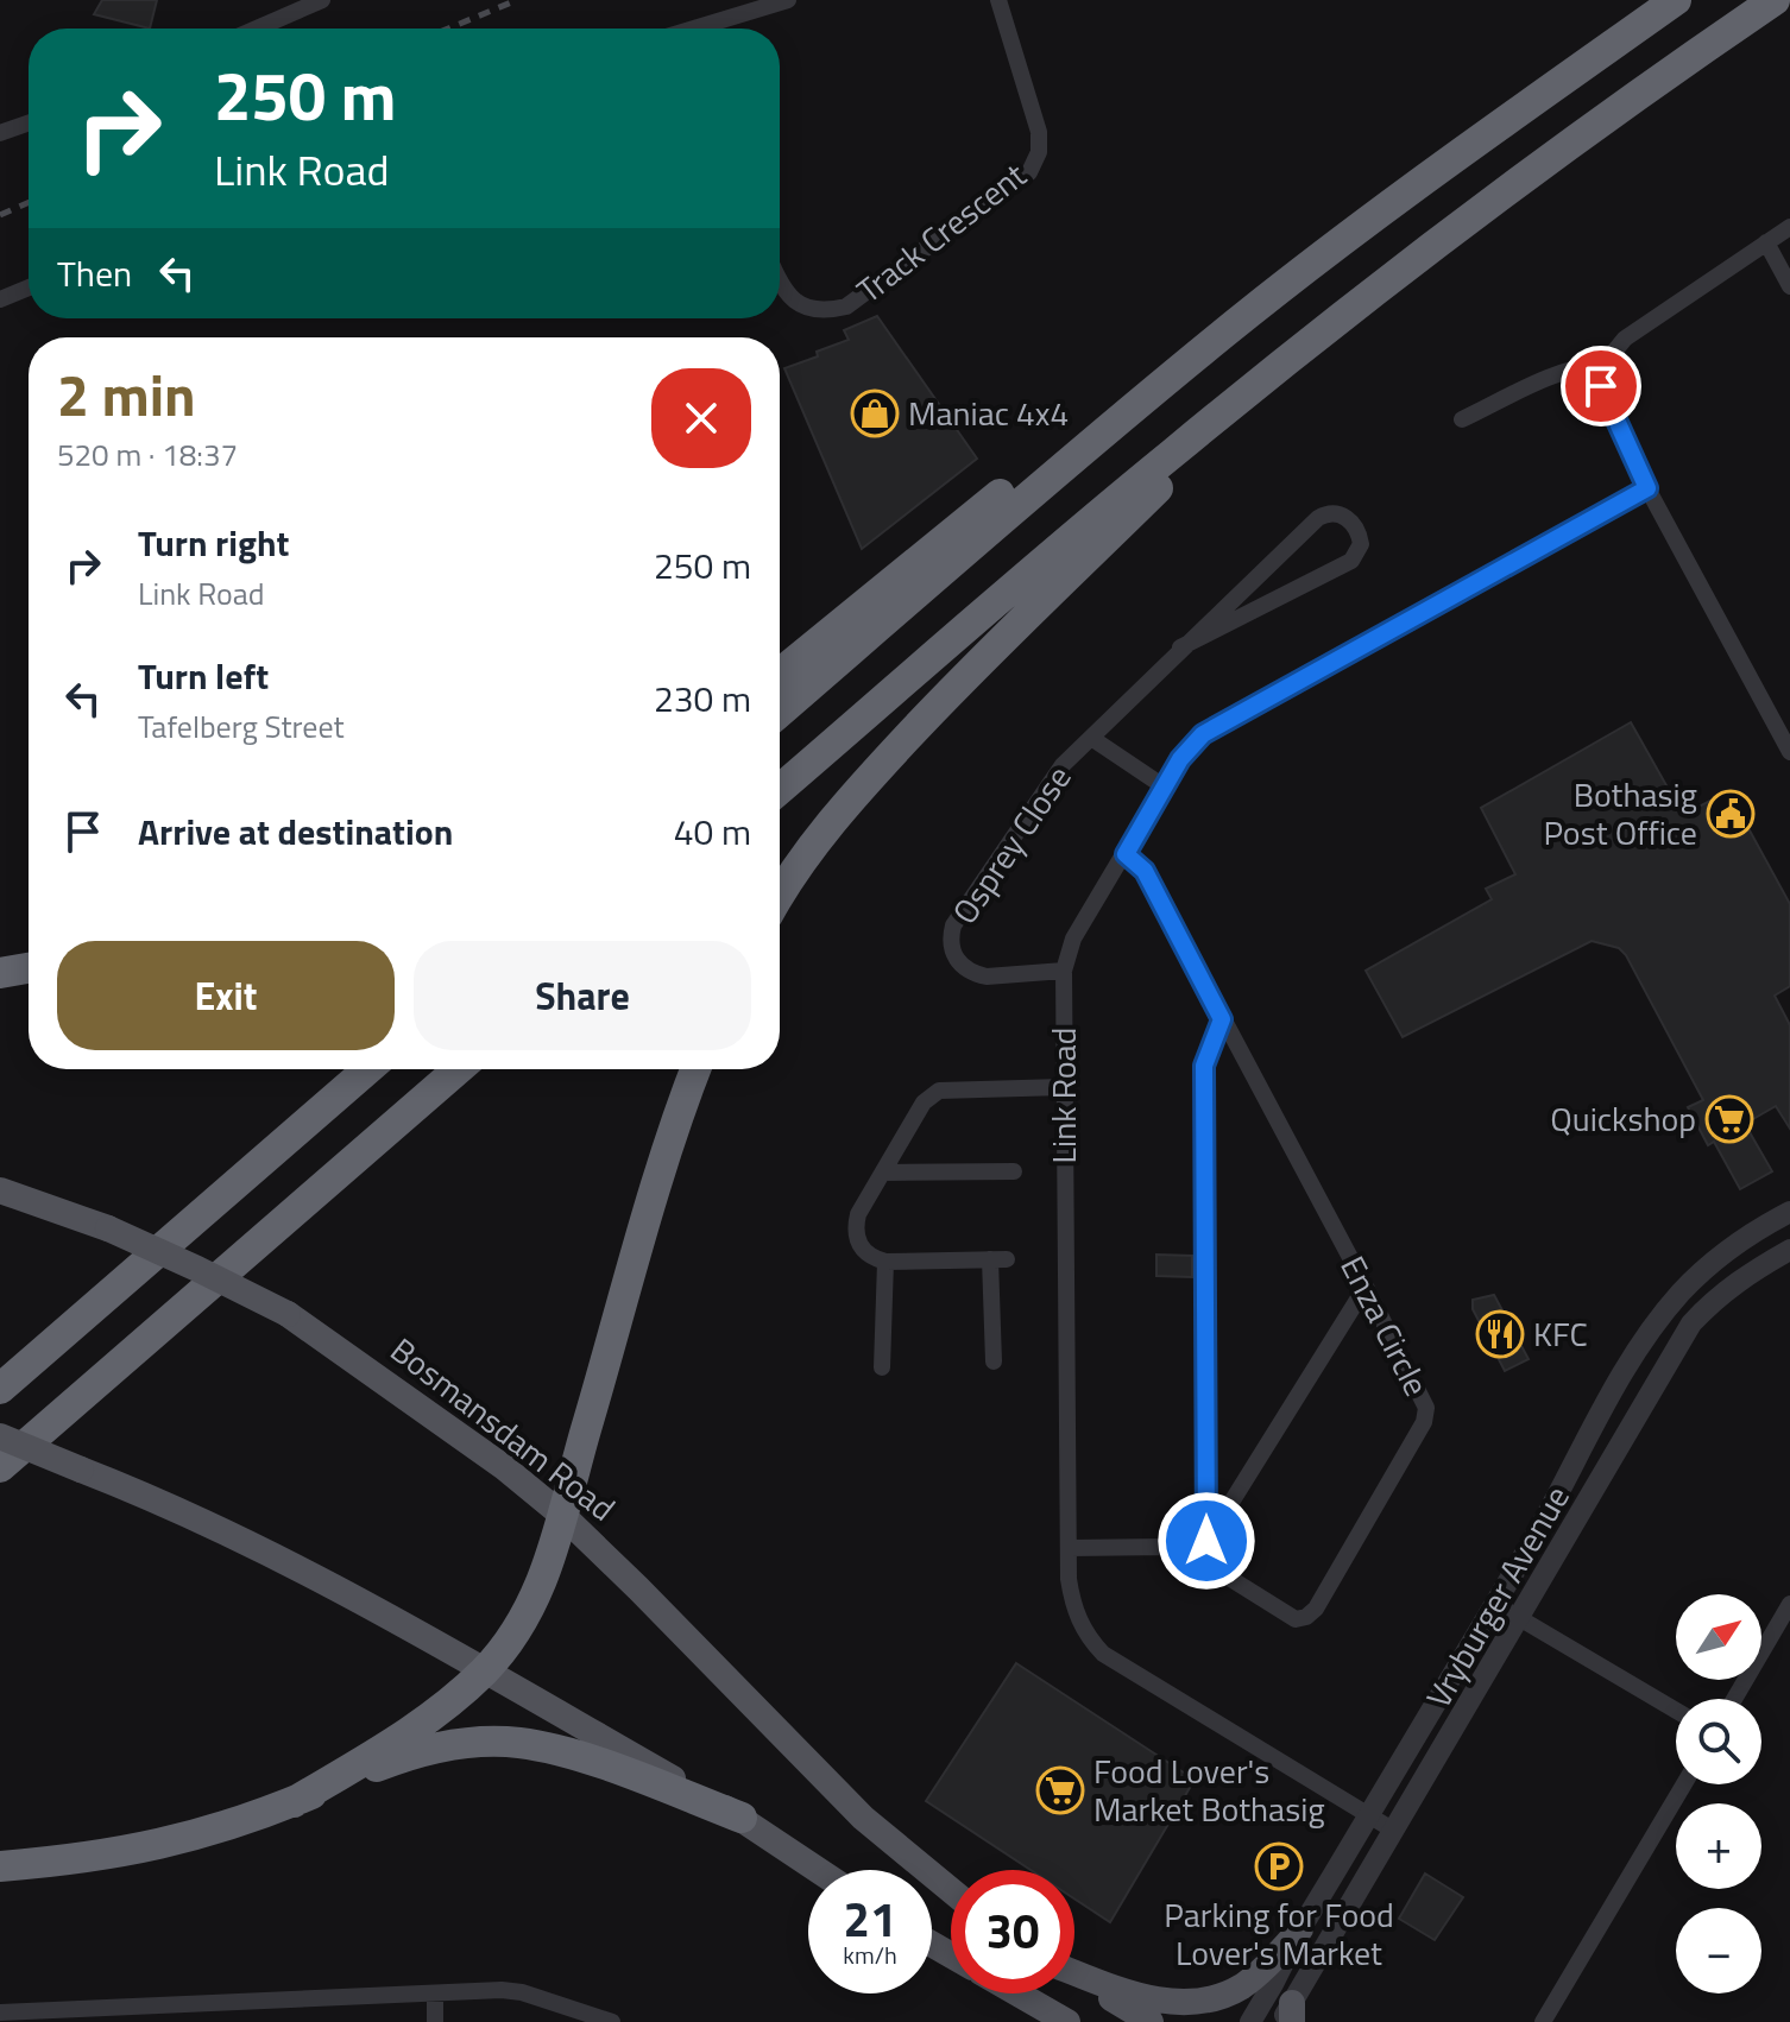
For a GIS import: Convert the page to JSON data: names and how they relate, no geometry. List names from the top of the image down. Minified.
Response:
{"streets":{"main road":["Bosmansdam Road"],"street":["Track Crescent","Osprey Close","Link Road","Enza Circle","Vryburger Avenue"]},"crossings":[["Osprey Close","Link Road"],["Link Road","Enza Circle"],["Link Road","Vryburger Avenue"]],"places":{"shop":["Maniac 4x4"],"public building":["Bothasig Post Office"],"supermarket":["Quickshop","Food Lover's Market Bothasig"],"restaurant":["KFC"],"parking":["Parking for Food Lover's Market"]},"north":"top right","page":{"turn":["250 m","Link Road"],"then":"Then","heading":["2 min","520 m · 18:37"],"list":[{"name":"Turn right","note":"Link Road","value":"250 m"},{"name":"Turn left","note":"Tafelberg Street","value":"230 m"},{"name":"Arrive at destination","value":"40 m"}],"buttons":["Exit","Share"],"map_buttons":["+","−"],"speed":"21 km/h","limit":"30"}}
